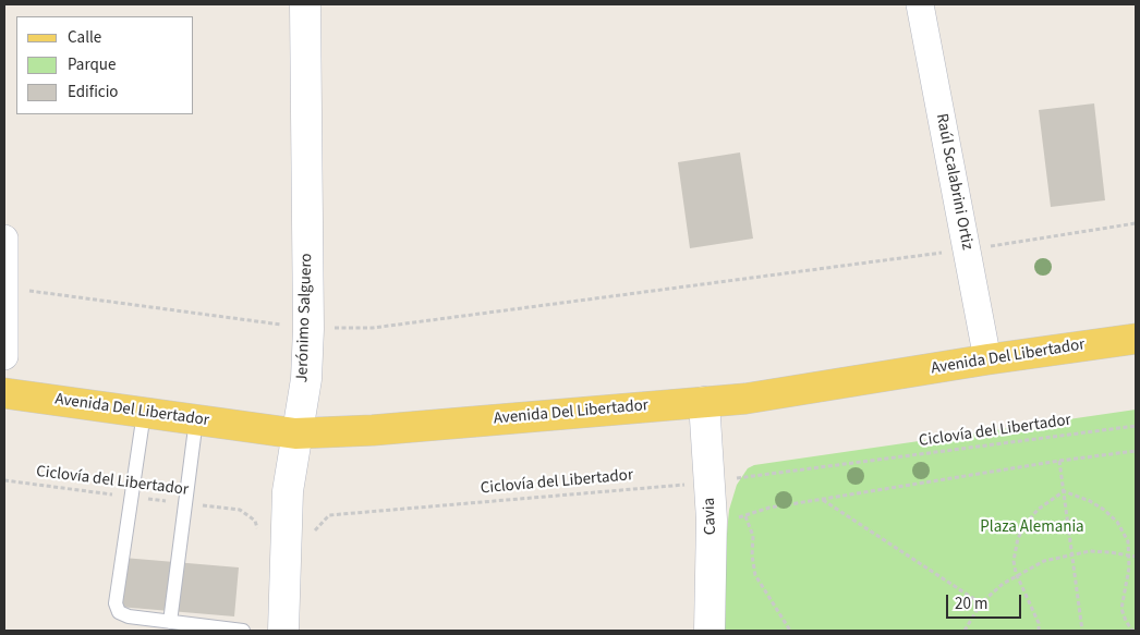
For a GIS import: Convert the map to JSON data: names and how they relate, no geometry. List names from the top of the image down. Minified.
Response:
{"streets":{"main road":["Avenida Del Libertador"],"street":["Raúl Scalabrini Ortiz","Jerónimo Salguero","Cavia"],"path":["Ciclovía del Libertador"]},"crossings":[["Raúl Scalabrini Ortiz","Avenida Del Libertador"],["Jerónimo Salguero","Avenida Del Libertador"],["Jerónimo Salguero","Ciclovía del Libertador"],["Avenida Del Libertador","Cavia"],["Ciclovía del Libertador","Cavia"]],"parks":["Plaza Alemania"],"legend":["Calle","Parque","Edificio"],"scale_bar":"20 m"}
